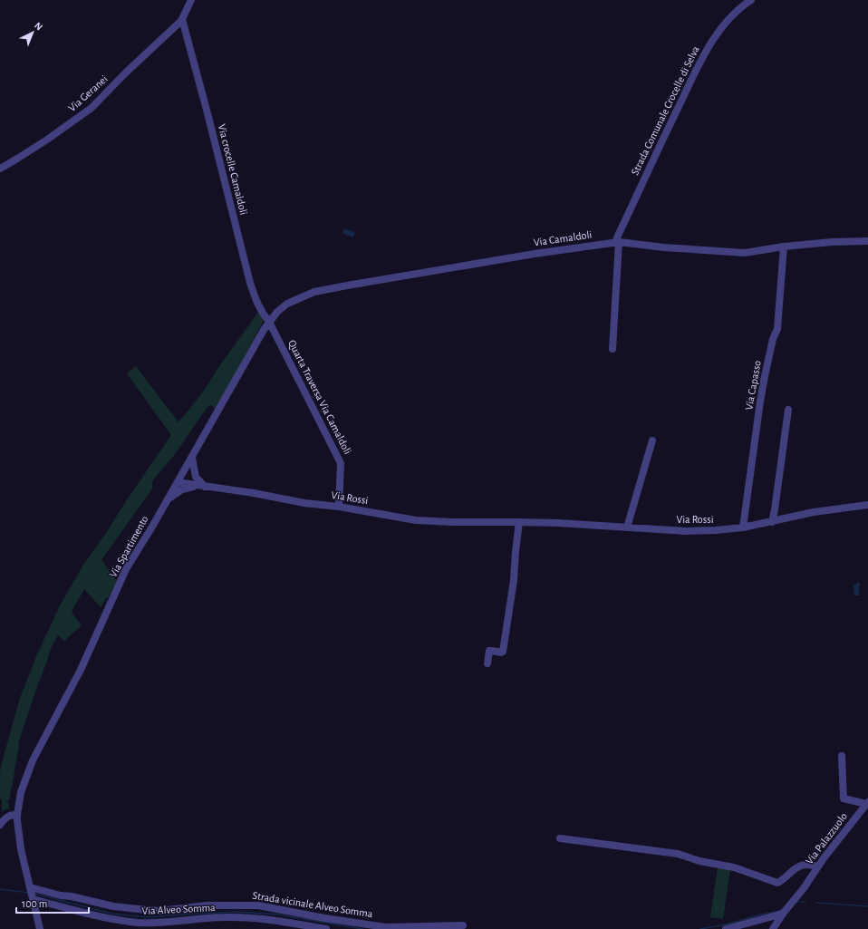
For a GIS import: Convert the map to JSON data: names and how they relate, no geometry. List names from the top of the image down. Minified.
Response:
{"streets":{"street":["Via Geranei","Strada Comunale Crocelle di Selva","Via crocelle Camaldoli","Via Camaldoli","Via Capasso","Quarta Traversa Via Camaldoli","Via Rossi","Via Spartimento","Via Palazzuolo","Strada vicinale Alveo Somma","Via Alveo Somma"]},"crossings":[["Via Geranei","Via crocelle Camaldoli"],["Strada Comunale Crocelle di Selva","Via Camaldoli"],["Via crocelle Camaldoli","Via Camaldoli"],["Via crocelle Camaldoli","Quarta Traversa Via Camaldoli"],["Via crocelle Camaldoli","Via Spartimento"],["Via Camaldoli","Via Capasso"],["Via Camaldoli","Quarta Traversa Via Camaldoli"],["Via Camaldoli","Via Spartimento"],["Via Capasso","Via Rossi"],["Quarta Traversa Via Camaldoli","Via Rossi"],["Quarta Traversa Via Camaldoli","Via Spartimento"],["Via Rossi","Via Spartimento"],["Via Spartimento","Strada vicinale Alveo Somma"],["Via Spartimento","Via Alveo Somma"],["Strada vicinale Alveo Somma","Via Alveo Somma"]],"scale_bar":"100 m","north":"top right"}
